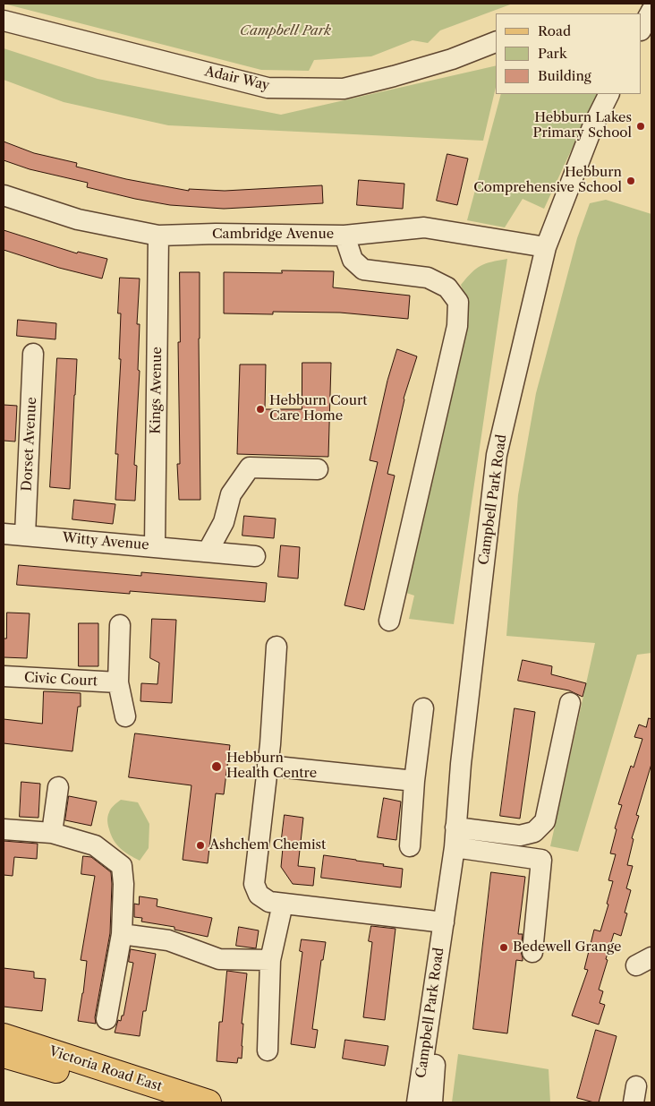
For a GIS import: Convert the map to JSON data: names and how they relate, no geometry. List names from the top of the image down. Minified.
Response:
{"streets":{"main road":["Victoria Road East"],"street":["Adair Way","Cambridge Avenue","Kings Avenue","Dorset Avenue","Campbell Park Road","Witty Avenue","Civic Court"]},"crossings":[["Cambridge Avenue","Kings Avenue"],["Cambridge Avenue","Campbell Park Road"],["Kings Avenue","Witty Avenue"],["Dorset Avenue","Witty Avenue"]],"parks":["Campbell Park"],"places":["Hebburn Lakes Primary School","Hebburn Comprehensive School","Hebburn Court Care Home","Hebburn Health Centre","Ashchem Chemist","Bedewell Grange"],"legend":["Road","Park","Building"]}
